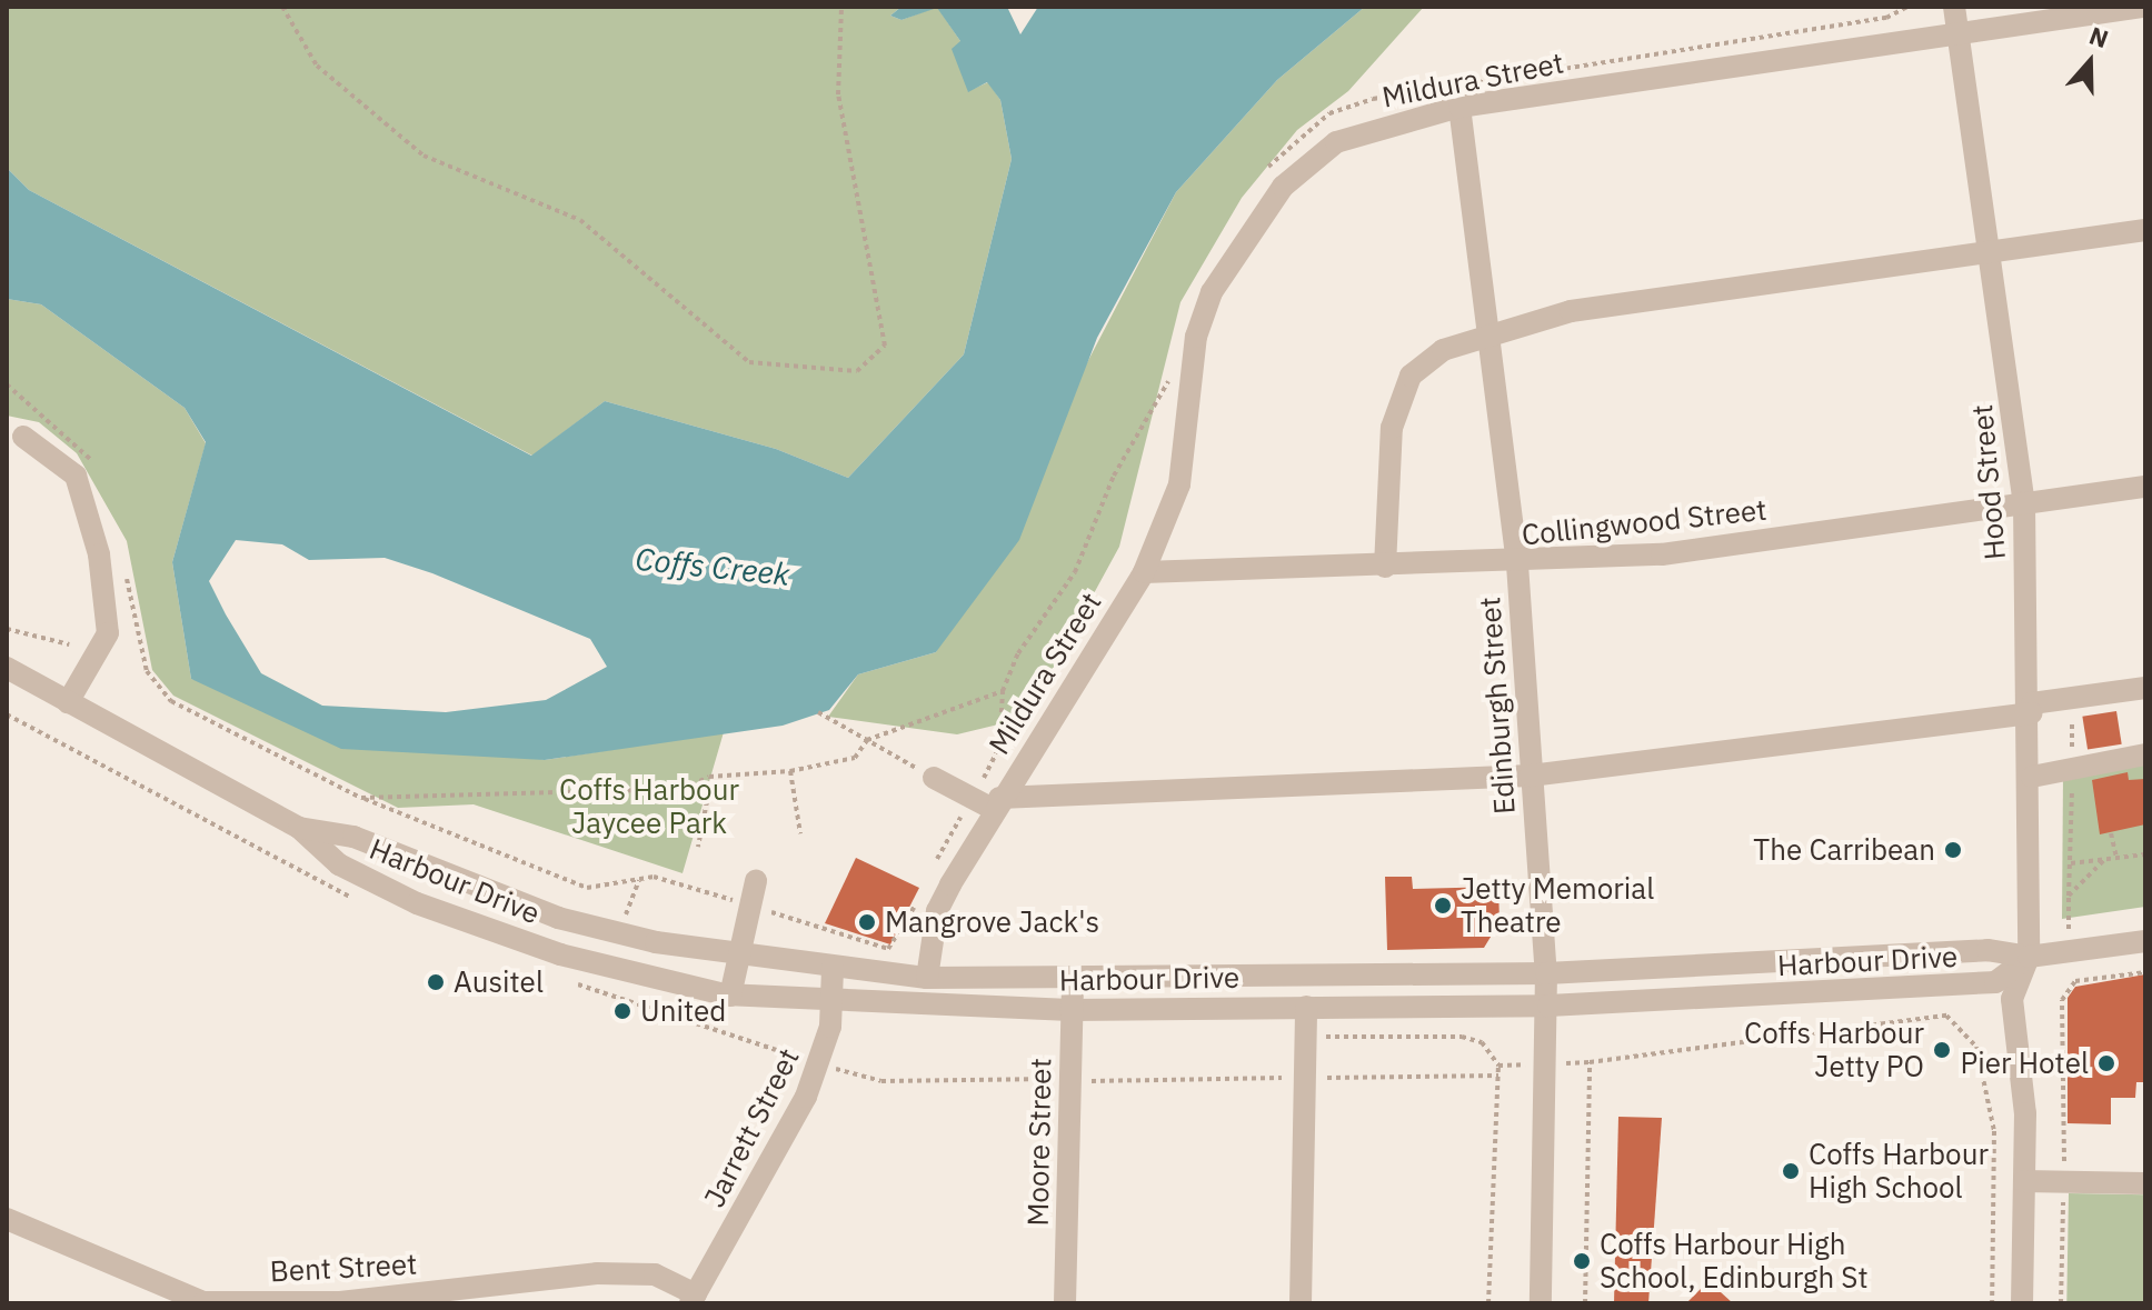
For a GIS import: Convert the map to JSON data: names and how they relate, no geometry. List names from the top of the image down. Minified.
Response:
{"streets":{"street":["Mildura Street","Hood Street","Collingwood Street","Edinburgh Street","Harbour Drive","Jarrett Street","Moore Street","Bent Street"]},"crossings":[["Mildura Street","Hood Street"],["Mildura Street","Collingwood Street"],["Mildura Street","Edinburgh Street"],["Mildura Street","Harbour Drive"],["Hood Street","Collingwood Street"],["Hood Street","Harbour Drive"],["Collingwood Street","Edinburgh Street"],["Edinburgh Street","Harbour Drive"],["Harbour Drive","Jarrett Street"],["Harbour Drive","Moore Street"],["Jarrett Street","Bent Street"]],"water":["Coffs Creek"],"parks":["Coffs Harbour Jaycee Park"],"places":["The Carribean","Jetty Memorial Theatre","Mangrove Jack's","Ausitel","United","Coffs Harbour Jetty PO","Pier Hotel","Coffs Harbour High School","Coffs Harbour High School, Edinburgh St"],"north":"top"}
